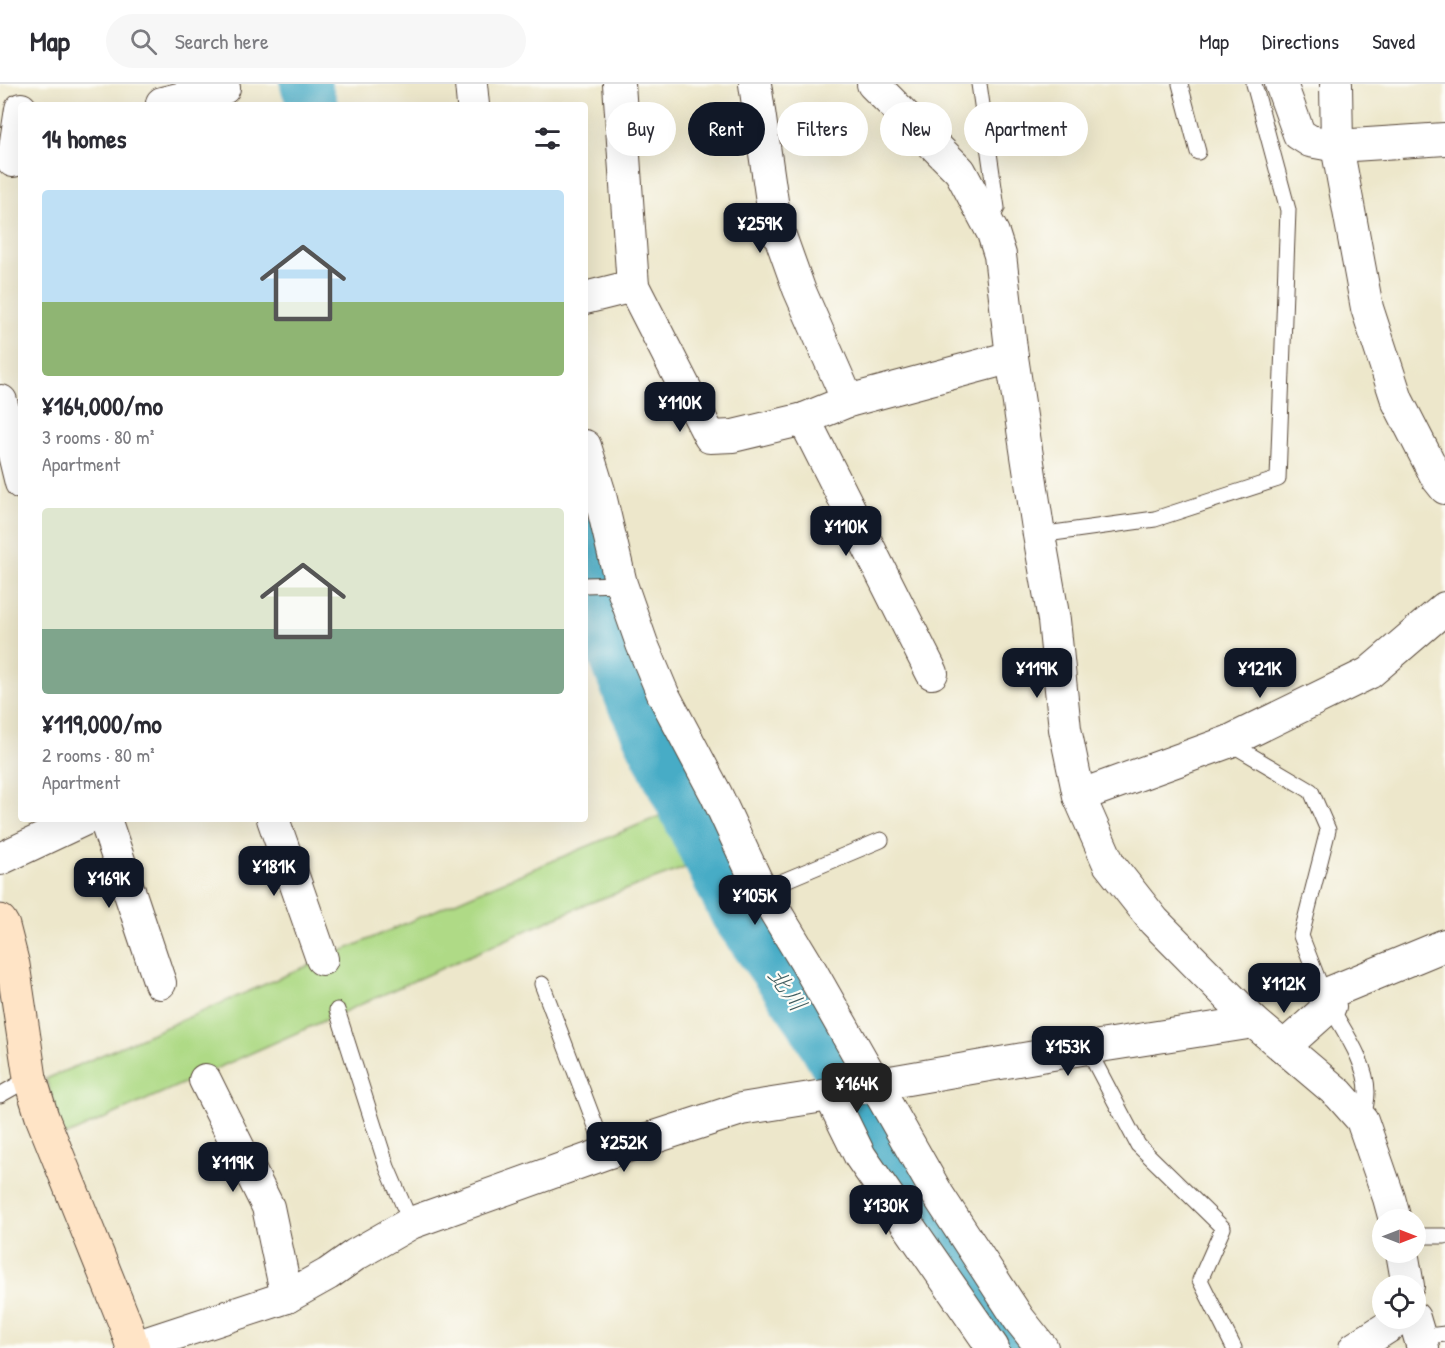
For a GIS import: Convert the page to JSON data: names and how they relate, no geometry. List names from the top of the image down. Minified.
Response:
{"water":["北川"],"north":"right","page":{"header":"Map","search":"Search here","nav":["Map","Directions","Saved"],"chip":["Buy","Rent","Filters","New","Apartment"],"heading":"14 homes","list":[{"name":"¥164,000/mo","note":"3 rooms · 80 m² · Apartment"},{"name":"¥119,000/mo","note":"2 rooms · 80 m² · Apartment"}],"price":["¥259K","¥110K","¥110K","¥119K","¥121K","¥181K","¥169K","¥105K","¥112K","¥153K","¥164K","¥252K","¥119K","¥130K"]}}
